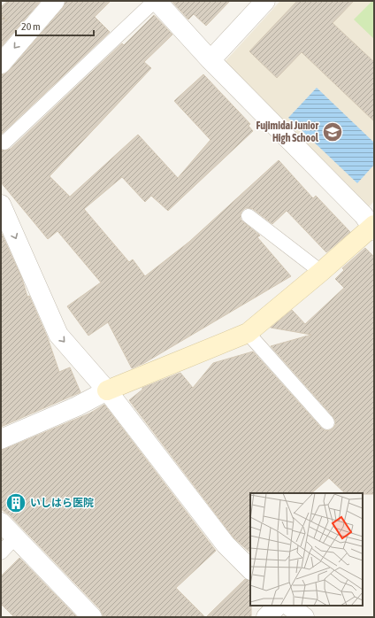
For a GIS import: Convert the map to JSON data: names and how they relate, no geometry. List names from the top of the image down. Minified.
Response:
{"places":{"school or university":["Fujimidai Junior High School"],"building":["いしはら医院"]},"scale_bar":"20 m"}
